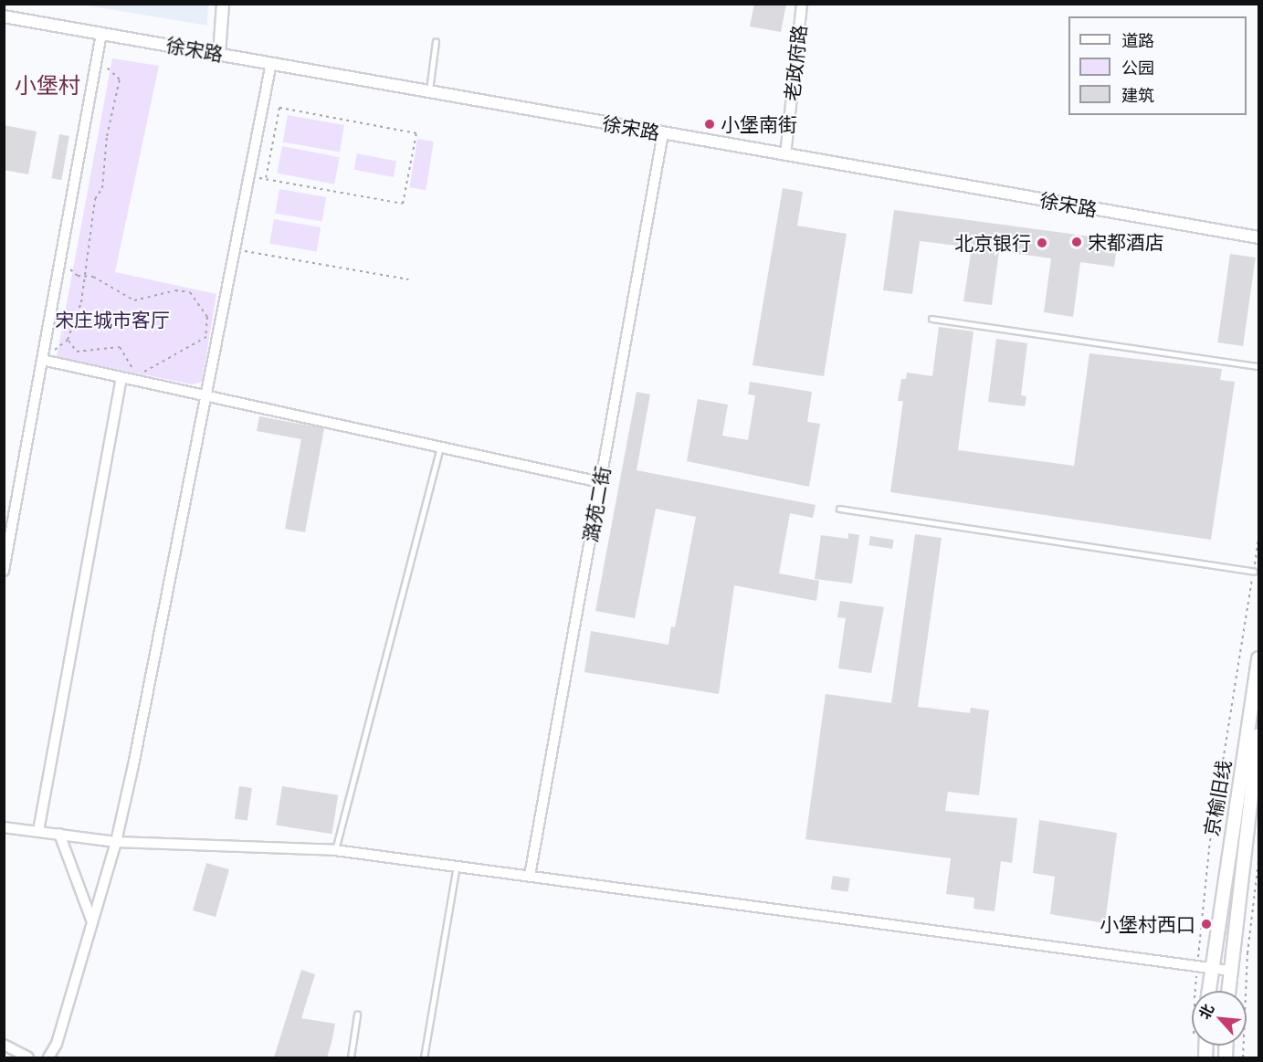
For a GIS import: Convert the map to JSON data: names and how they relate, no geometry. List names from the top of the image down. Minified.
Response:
{"streets":{"main road":["京榆旧线"],"street":["徐宋路","老政府路","潞苑二街"]},"crossings":[["徐宋路","老政府路"],["徐宋路","潞苑二街"]],"districts":["小堡村"],"parks":["宋庄城市客厅"],"places":["小堡南街","宋都酒店","北京银行","小堡村西口"],"legend":["道路","公园","建筑"],"north":"top left"}
